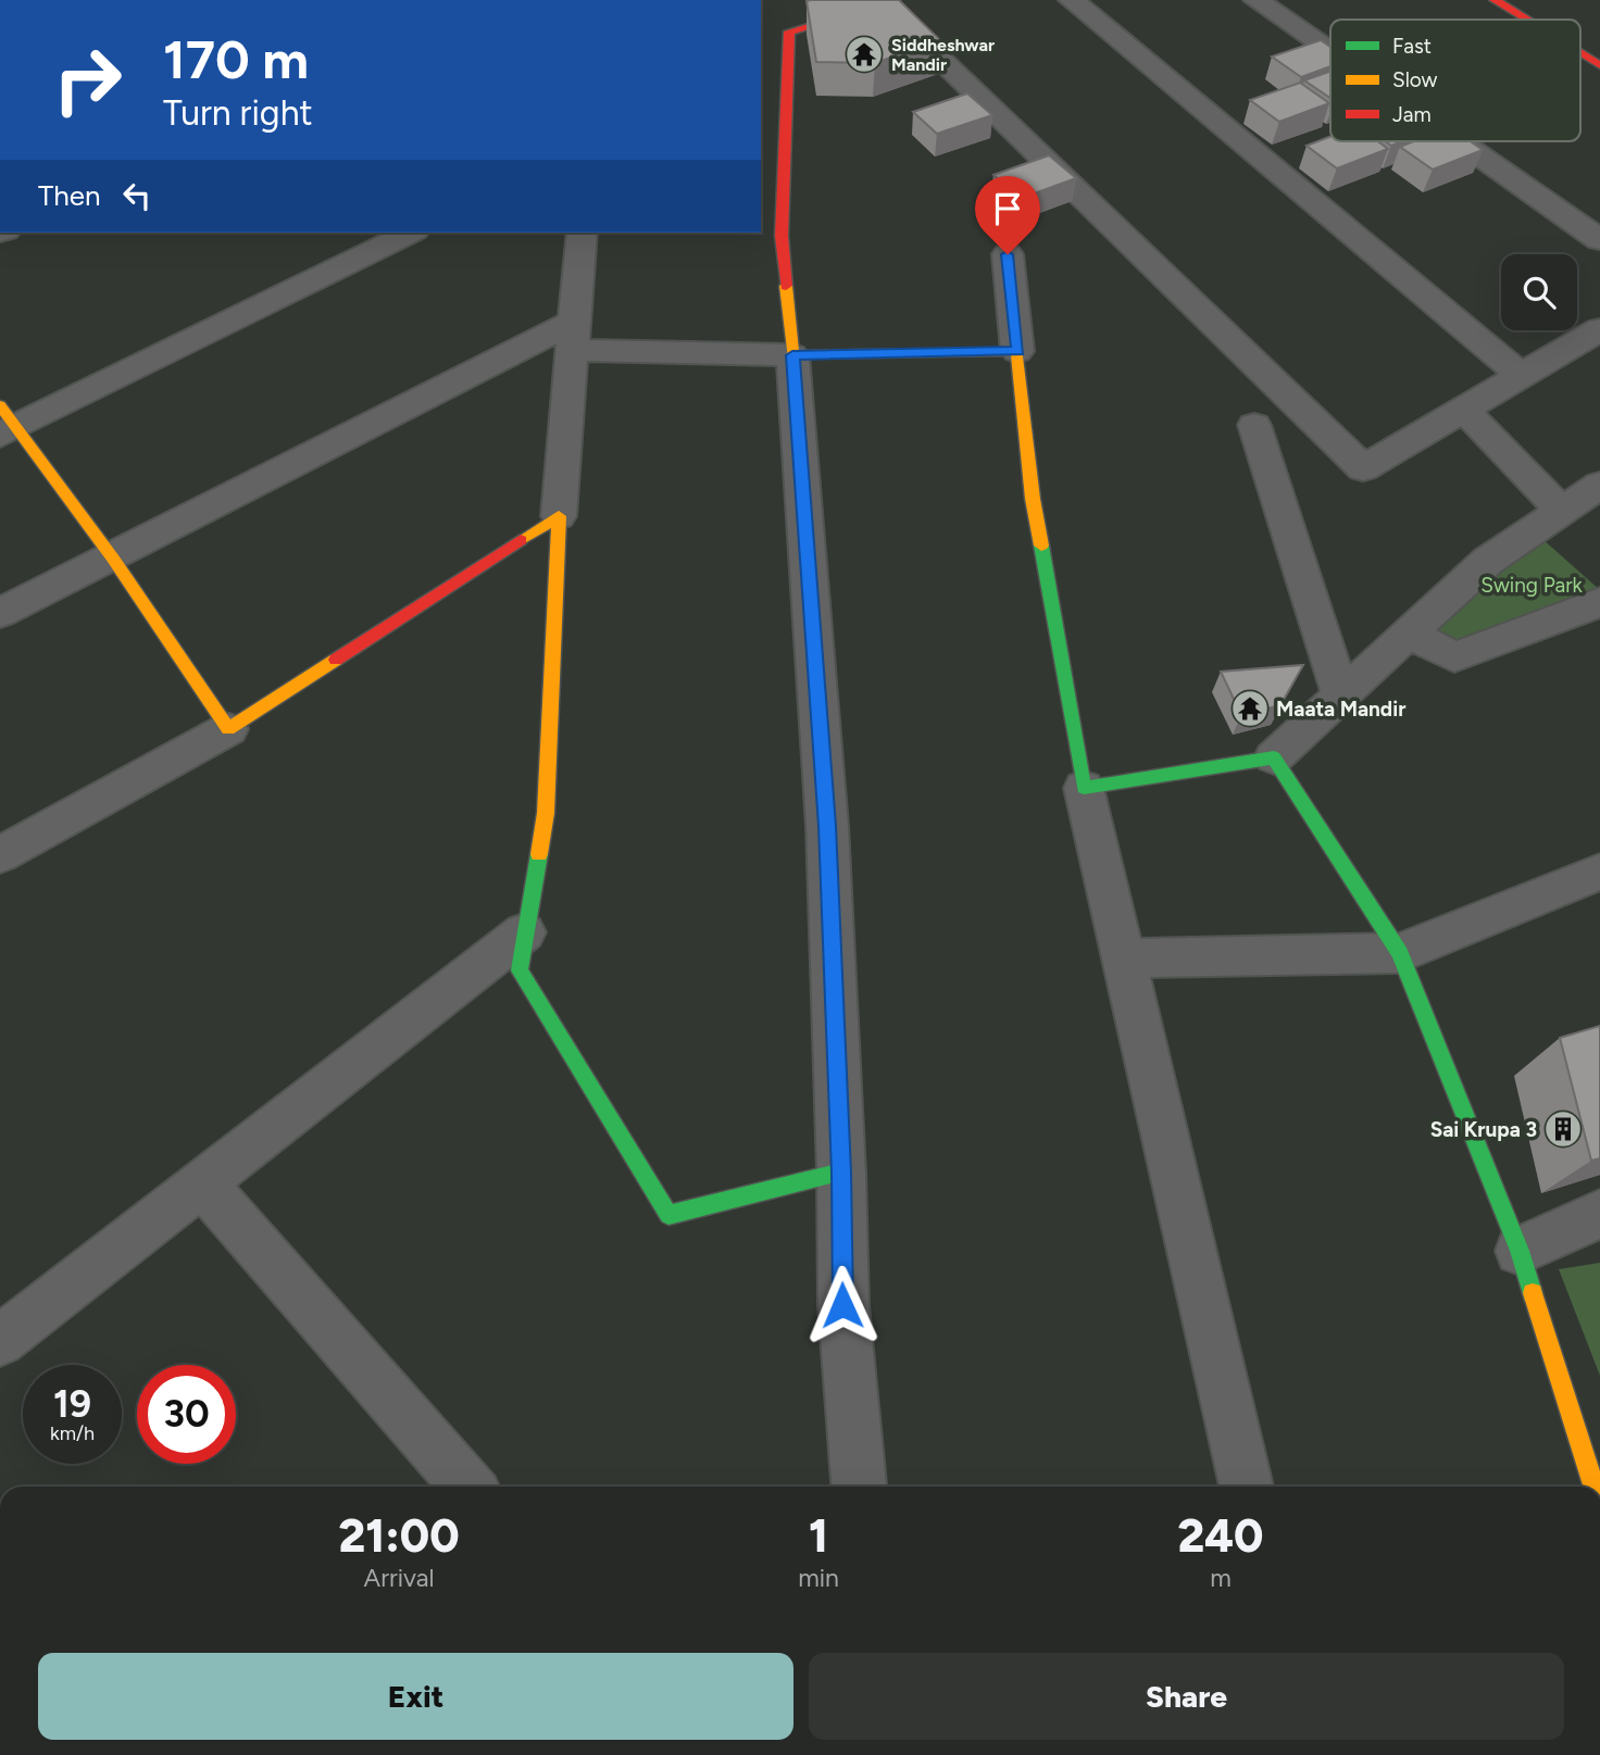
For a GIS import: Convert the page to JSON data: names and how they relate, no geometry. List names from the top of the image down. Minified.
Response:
{"parks":["Swing Park"],"places":{"temple":["Siddheshwar Mandir","Maata Mandir"],"building":["Sai Krupa 3"]},"legend":["Fast","Slow","Jam"],"page":{"turn":["170 m","Turn right"],"then":"Then","speed":"19 km/h","limit":"30","eta":["21:00","Arrival","1","min","240","m"],"buttons":["Exit","Share"]}}
